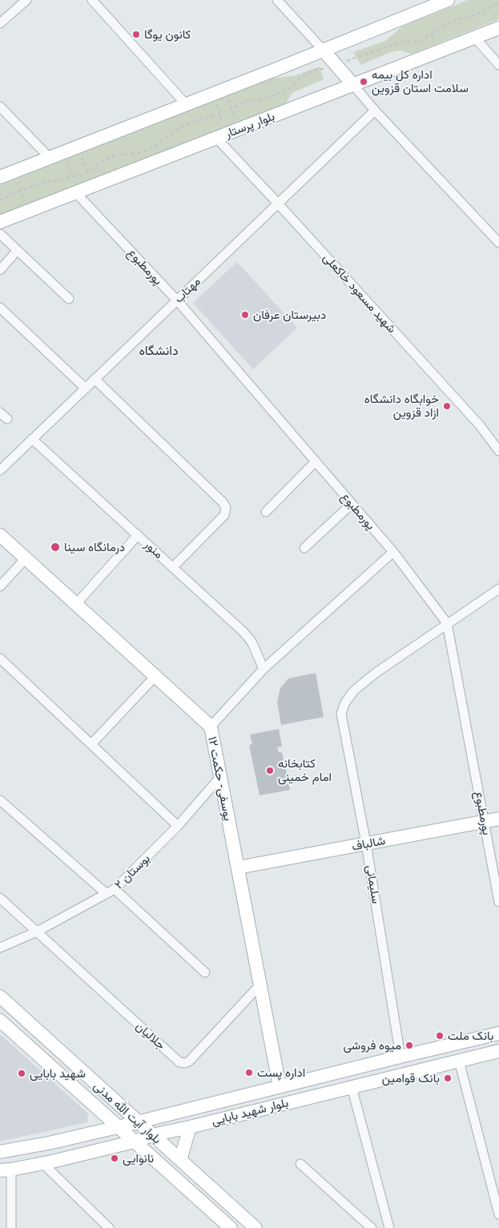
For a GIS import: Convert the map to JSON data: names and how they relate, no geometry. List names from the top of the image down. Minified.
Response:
{"streets":{"street":["بلوار پرستار","پورمطبوع","مهتاب","شهید مسعود خاکعلی","منور","یوسفی- حکمت ۱۲","شالباف","بوستان ۲","سلیمانی","جلالیان","بلوار شهید بابایی","بلوار آیت الله مدنی"]},"crossings":[["بلوار پرستار","پورمطبوع"],["بلوار پرستار","شهید مسعود خاکعلی"],["پورمطبوع","مهتاب"],["پورمطبوع","شالباف"],["پورمطبوع","سلیمانی"],["مهتاب","شهید مسعود خاکعلی"],["مهتاب","منور"],["یوسفی- حکمت ۱۲","شالباف"],["یوسفی- حکمت ۱۲","بوستان ۲"],["یوسفی- حکمت ۱۲","جلالیان"],["یوسفی- حکمت ۱۲","بلوار شهید بابایی"],["شالباف","سلیمانی"],["بوستان ۲","جلالیان"],["سلیمانی","بلوار شهید بابایی"],["بلوار شهید بابایی","بلوار آیت الله مدنی"]],"districts":["دانشگاه"],"places":["کانون یوگا","اداره کل بیمه سلامت استان قزوین","دبیرستان عرفان","خوابگاه دانشگاه ازاد قزوین","درمانگاه سینا","کتابخانه امام خمینی","بانک ملت","میوه فروشی","اداره پست","شهید بابایی","بانک قوامین","نانوایی"]}
